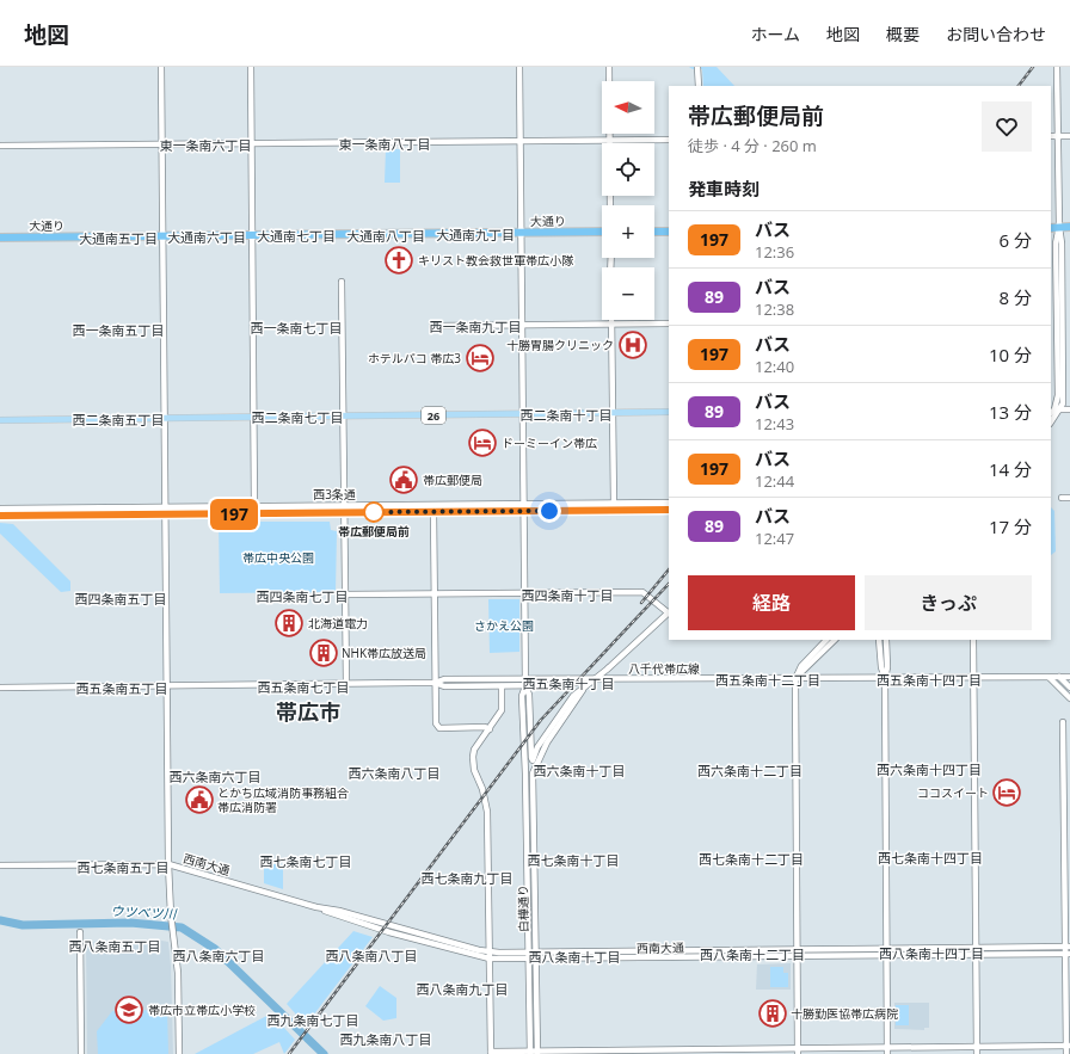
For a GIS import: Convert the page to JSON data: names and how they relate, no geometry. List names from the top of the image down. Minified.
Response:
{"streets":{"highway":["大通り"],"main road":["26"],"street":["西3条通","八千代帯広線","西南大通","白樺通り"]},"crossings":[["八千代帯広線","白樺通り"],["西南大通","白樺通り"]],"districts":["東一条南八丁目","東一条南六丁目","大通南九丁目","大通南七丁目","大通南八丁目","大通南六丁目","大通南五丁目","西一条南九丁目","西一条南七丁目","西一条南五丁目","西二条南十丁目","西二条南七丁目","西二条南五丁目","西四条南十丁目","西四条南七丁目","西四条南五丁目","西五条南十二丁目","西五条南十四丁目","西五条南十丁目","西五条南七丁目","西五条南五丁目","帯広市","西六条南十四丁目","西六条南十丁目","西六条南十二丁目","西六条南八丁目","西六条南六丁目","西七条南十四丁目","西七条南十二丁目","西七条南十丁目","西七条南七丁目","西七条南五丁目","西七条南九丁目","西八条南五丁目","西八条南十四丁目","西八条南十二丁目","西八条南六丁目","西八条南八丁目","西八条南十丁目","西八条南九丁目","西九条南七丁目","西九条南八丁目"],"water":["ウツベツ川"],"parks":["帯広中央公園","さかえ公園"],"places":{"church":["キリスト教会救世軍帯広小隊"],"hospital":["十勝胃腸クリニック"],"hotel":["ホテルパコ 帯広3","ドーミーイン帯広","ココスイート"],"public building":["帯広郵便局","とかち広域消防事務組合 帯広消防署"],"other":["帯広郵便局前"],"building":["北海道電力","NHK帯広放送局","十勝勤医協帯広病院"],"school or university":["帯広市立帯広小学校"]},"lines":["bus line 197"],"north":"left","page":{"header":"地図","nav":["ホーム","地図","概要","お問い合わせ"],"on_map":"197","map_buttons":["+","−"],"heading":[["帯広郵便局前","徒歩 · 4 分 · 260 m"],"発車時刻"],"list":[{"mark":"197","name":"バス","note":"12:36","value":"6 分"},{"mark":"89","name":"バス","note":"12:38","value":"8 分"},{"mark":"197","name":"バス","note":"12:40","value":"10 分"},{"mark":"89","name":"バス","note":"12:43","value":"13 分"},{"mark":"197","name":"バス","note":"12:44","value":"14 分"},{"mark":"89","name":"バス","note":"12:47","value":"17 分"}],"buttons":["経路","きっぷ"]}}
